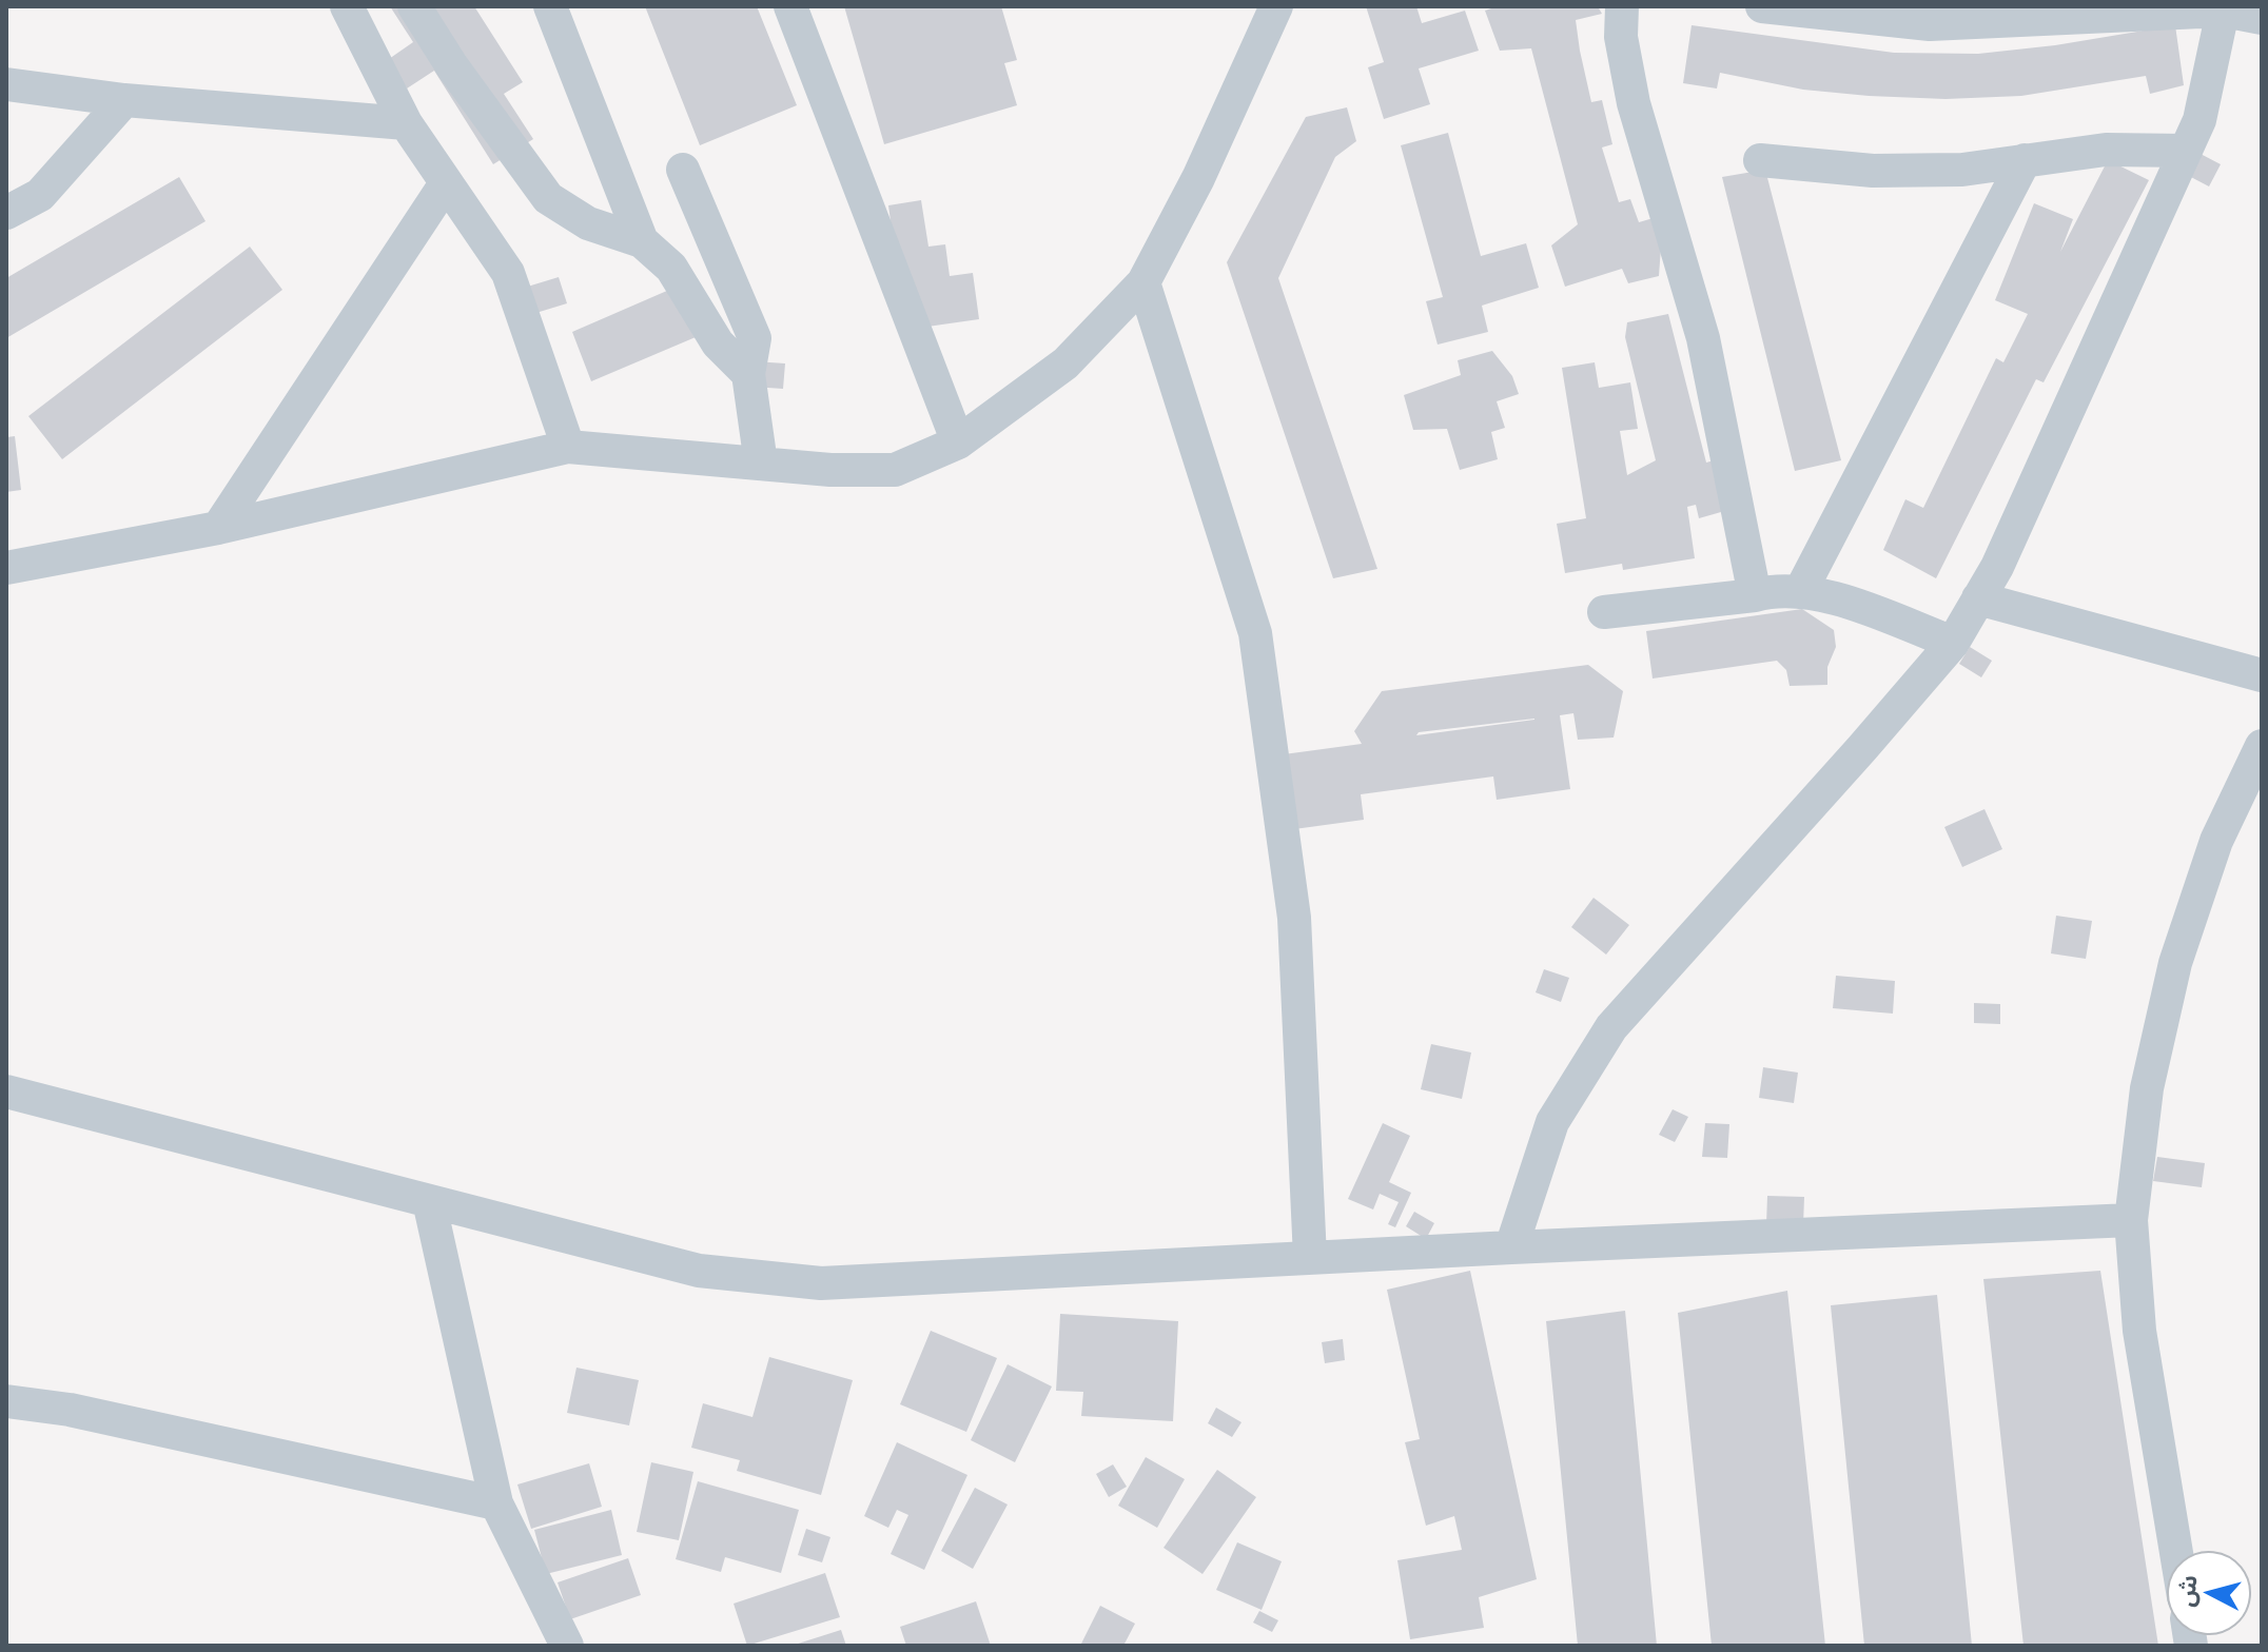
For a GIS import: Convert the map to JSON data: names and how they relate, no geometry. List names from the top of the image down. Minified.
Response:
{"north":"left"}
